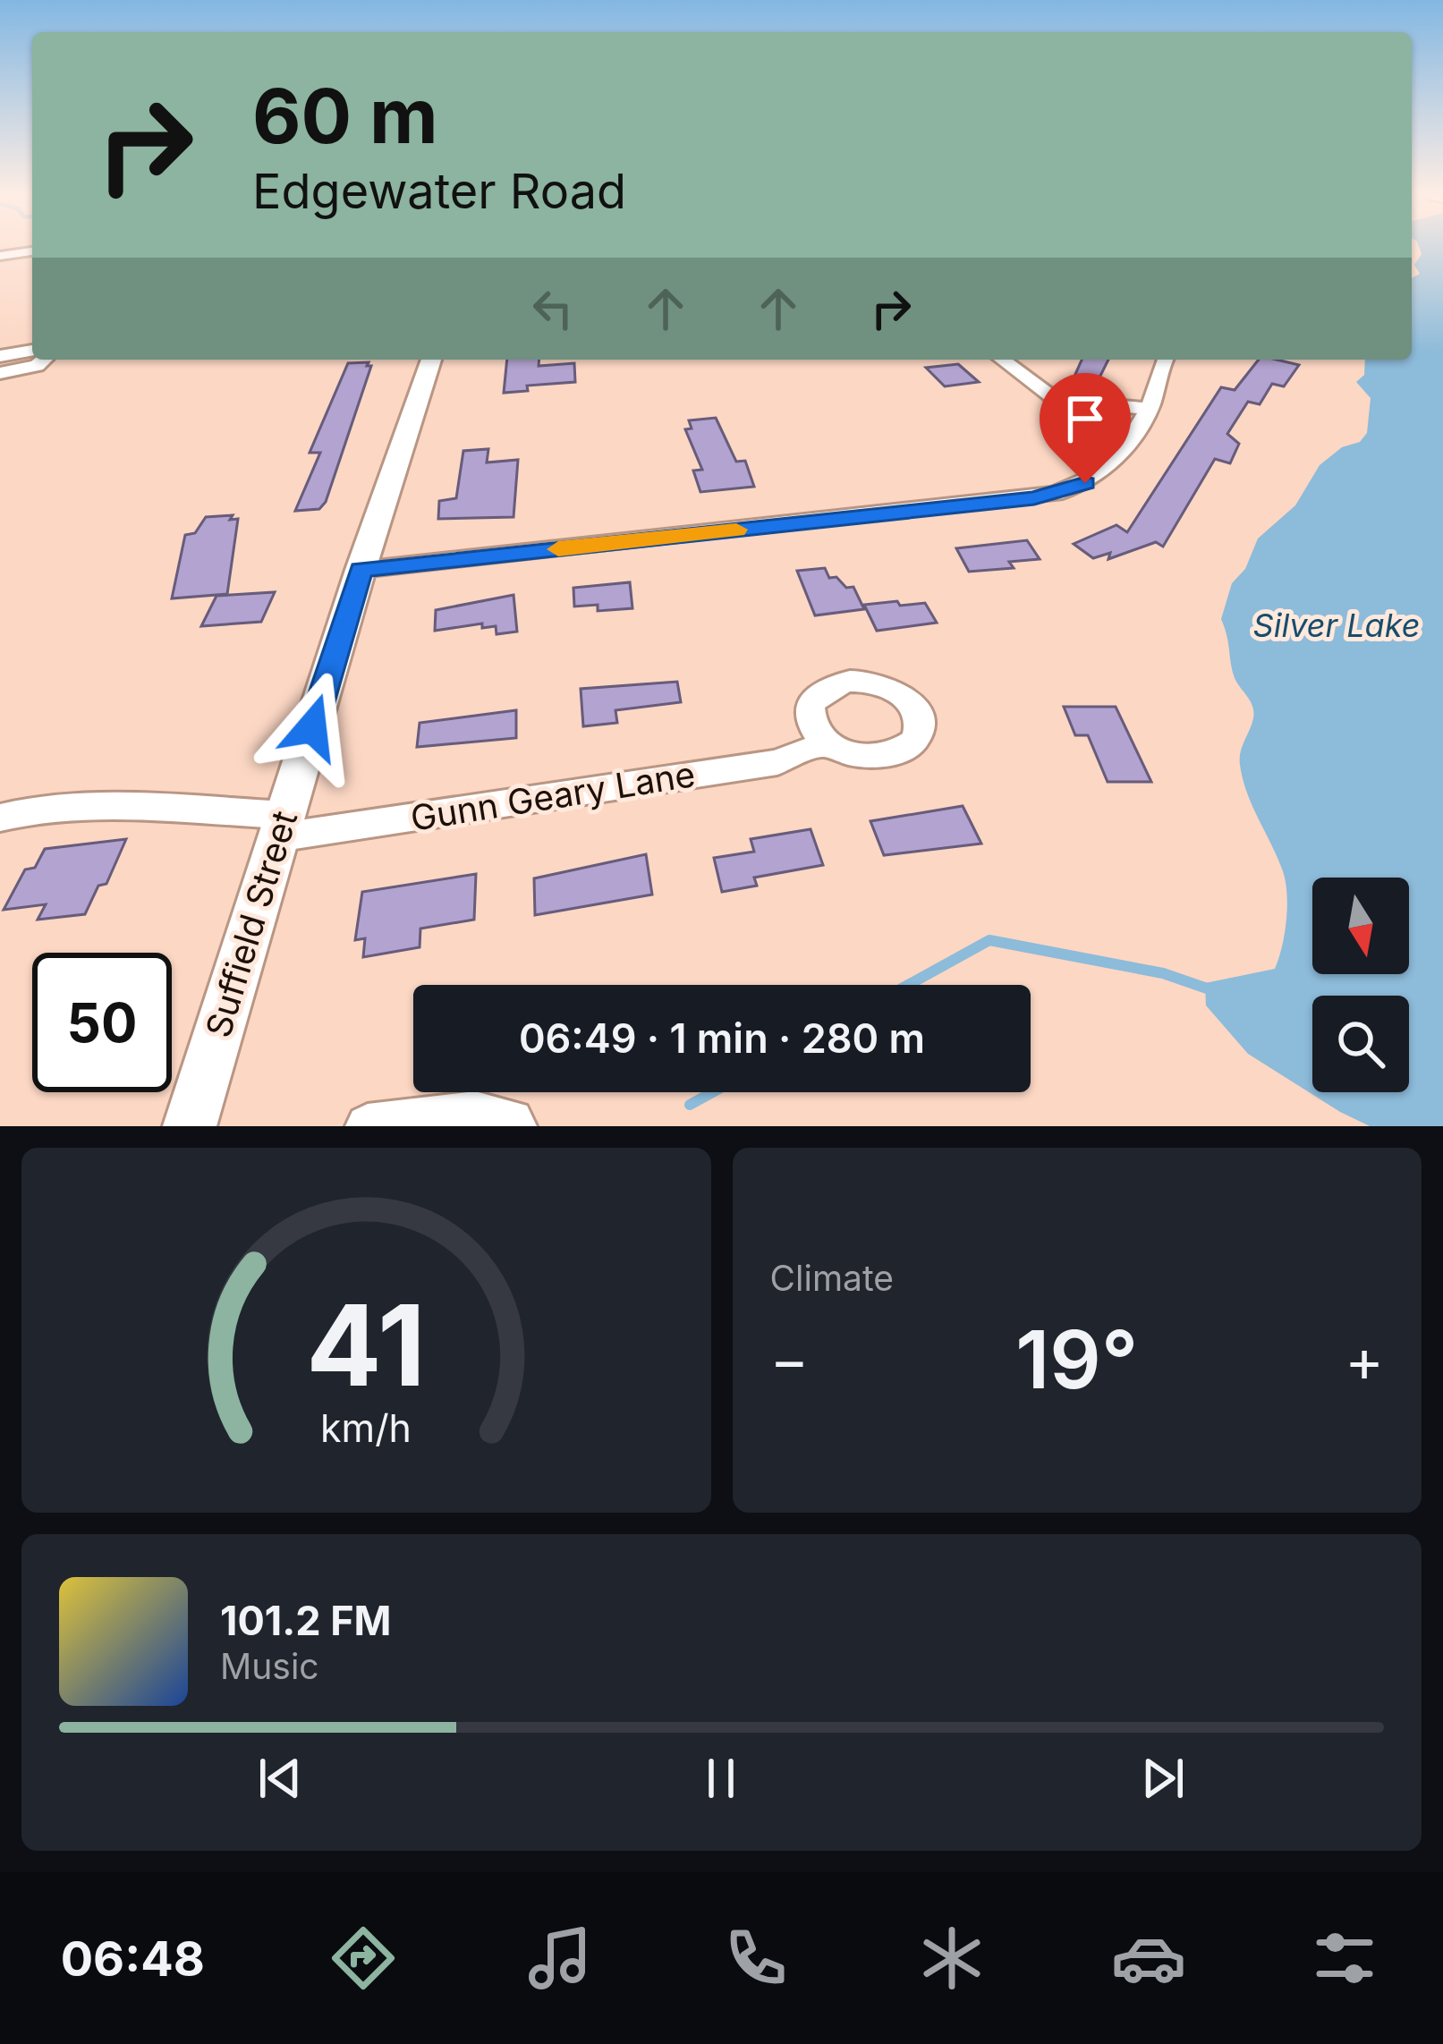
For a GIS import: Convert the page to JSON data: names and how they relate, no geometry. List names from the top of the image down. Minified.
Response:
{"streets":{"main road":["Suffield Street"],"street":["Gunn Geary Lane"]},"crossings":[["Gunn Geary Lane","Suffield Street"]],"water":["Silver Lake"],"north":"bottom","page":{"turn":["60 m","Edgewater Road"],"limit":"50","trip":"06:49 · 1 min · 280 m","tile":"Climate","heat":["−","19°","+"],"song":["101.2 FM","Music"],"tabs":"06:48","gauge":["41","km/h"]}}
